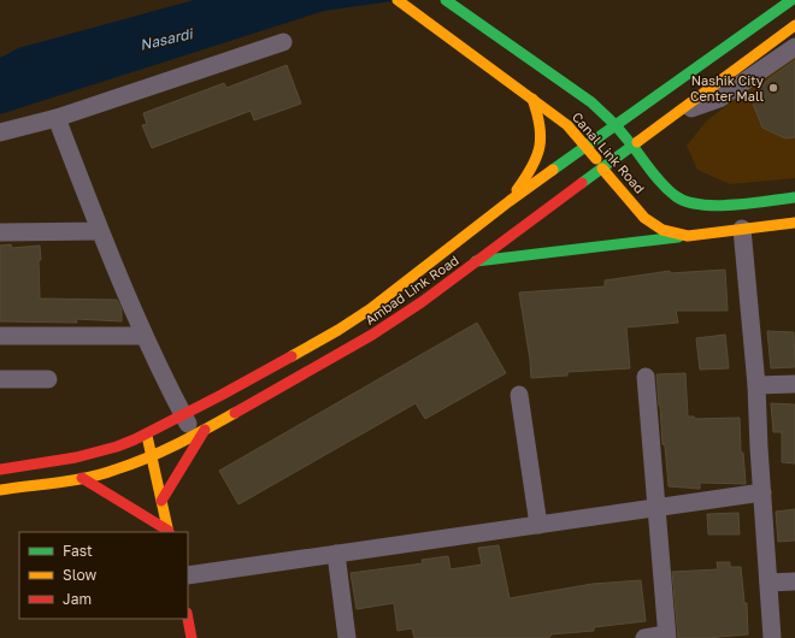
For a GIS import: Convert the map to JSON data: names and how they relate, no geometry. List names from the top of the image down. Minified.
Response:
{"streets":{"main road":["Canal Link Road","Ambad Link Road"]},"crossings":[["Canal Link Road","Ambad Link Road"]],"water":["Nasardi"],"places":["Nashik City Center Mall"],"legend":["Fast","Slow","Jam"]}
